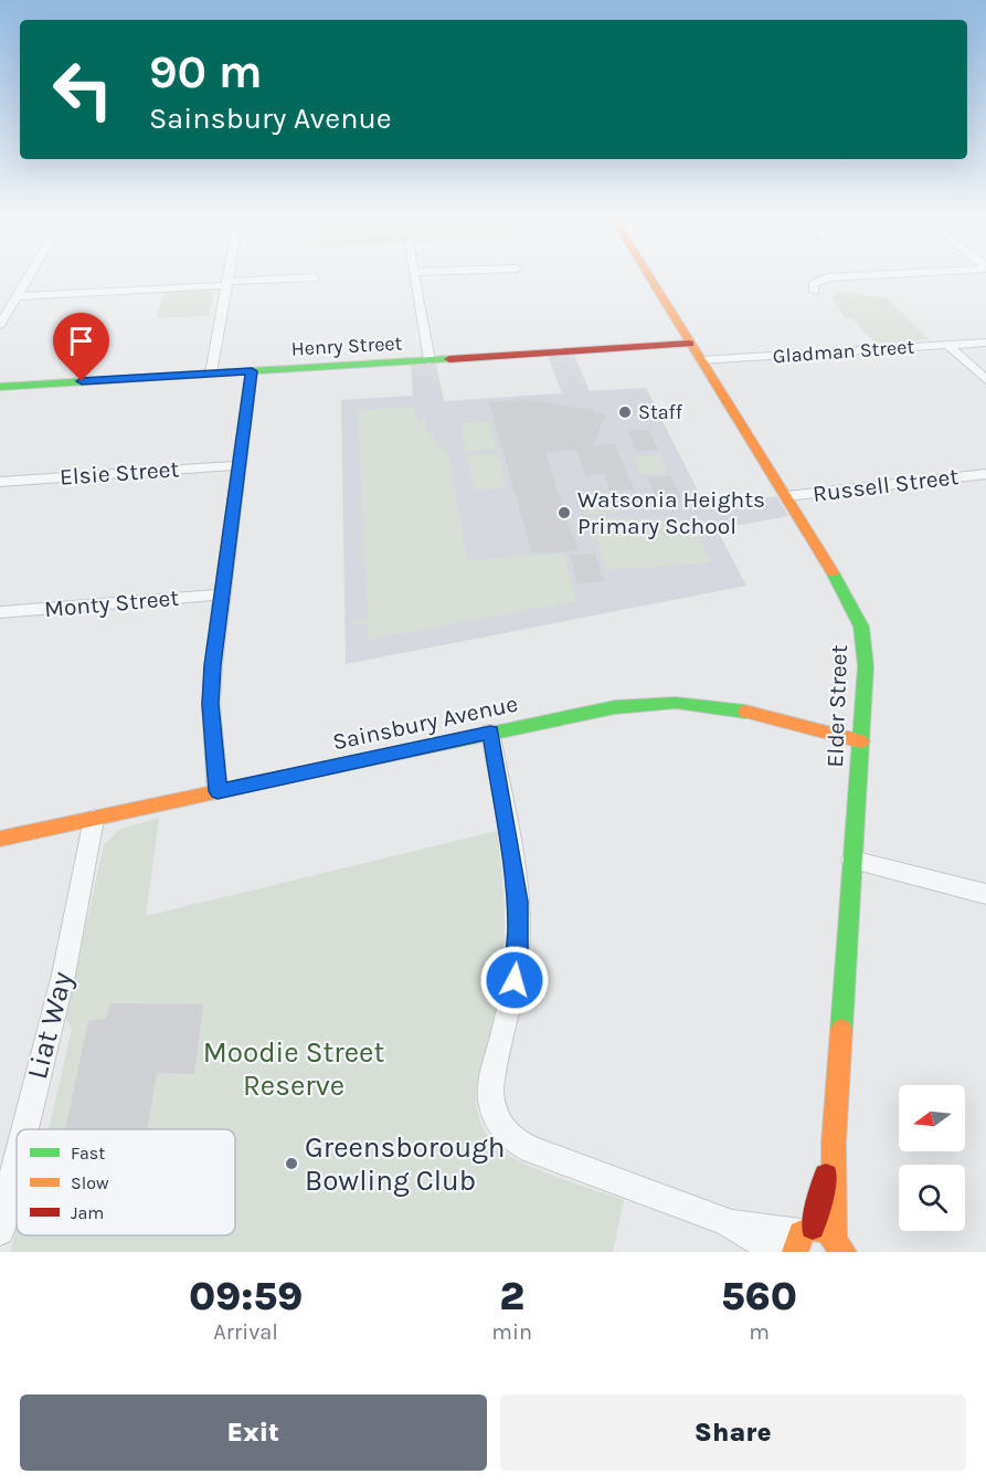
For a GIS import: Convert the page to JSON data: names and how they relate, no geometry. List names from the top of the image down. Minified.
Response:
{"streets":{"street":["Henry Street","Gladman Street","Elsie Street","Russell Street","Monty Street","Elder Street","Sainsbury Avenue","Liat Way"]},"crossings":[["Henry Street","Elder Street"],["Gladman Street","Elder Street"],["Russell Street","Elder Street"],["Elder Street","Sainsbury Avenue"],["Sainsbury Avenue","Liat Way"]],"parks":["Moodie Street Reserve"],"places":["Staff","Watsonia Heights Primary School","Greensborough Bowling Club"],"legend":["Fast","Slow","Jam"],"north":"left","page":{"turn":["90 m","Sainsbury Avenue"],"eta":["09:59","Arrival","2","min","560","m"],"buttons":["Exit","Share"]}}
